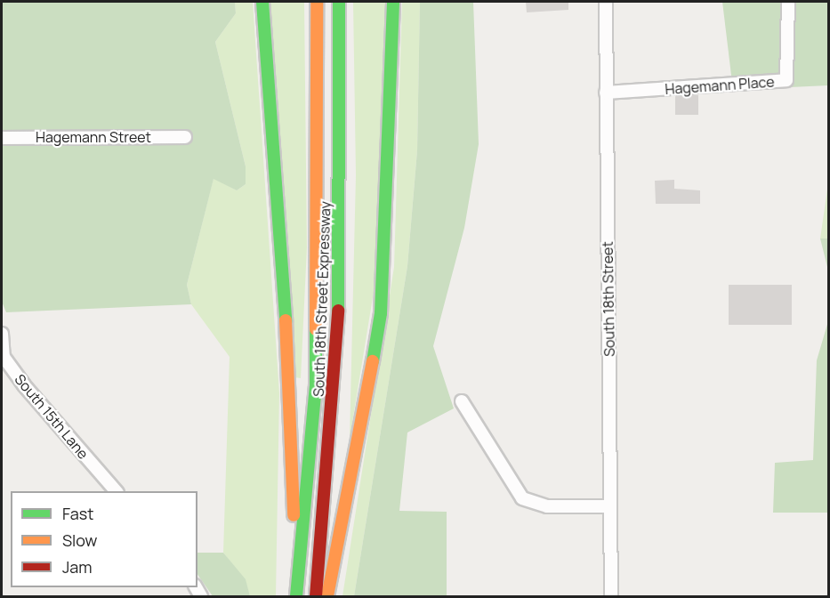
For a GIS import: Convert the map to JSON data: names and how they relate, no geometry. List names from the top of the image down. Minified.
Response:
{"streets":{"highway":["South 18th Street Expressway"],"street":["Hagemann Place","Hagemann Street","South 18th Street","South 15th Lane"]},"crossings":[["Hagemann Place","South 18th Street"]],"legend":["Fast","Slow","Jam"]}
